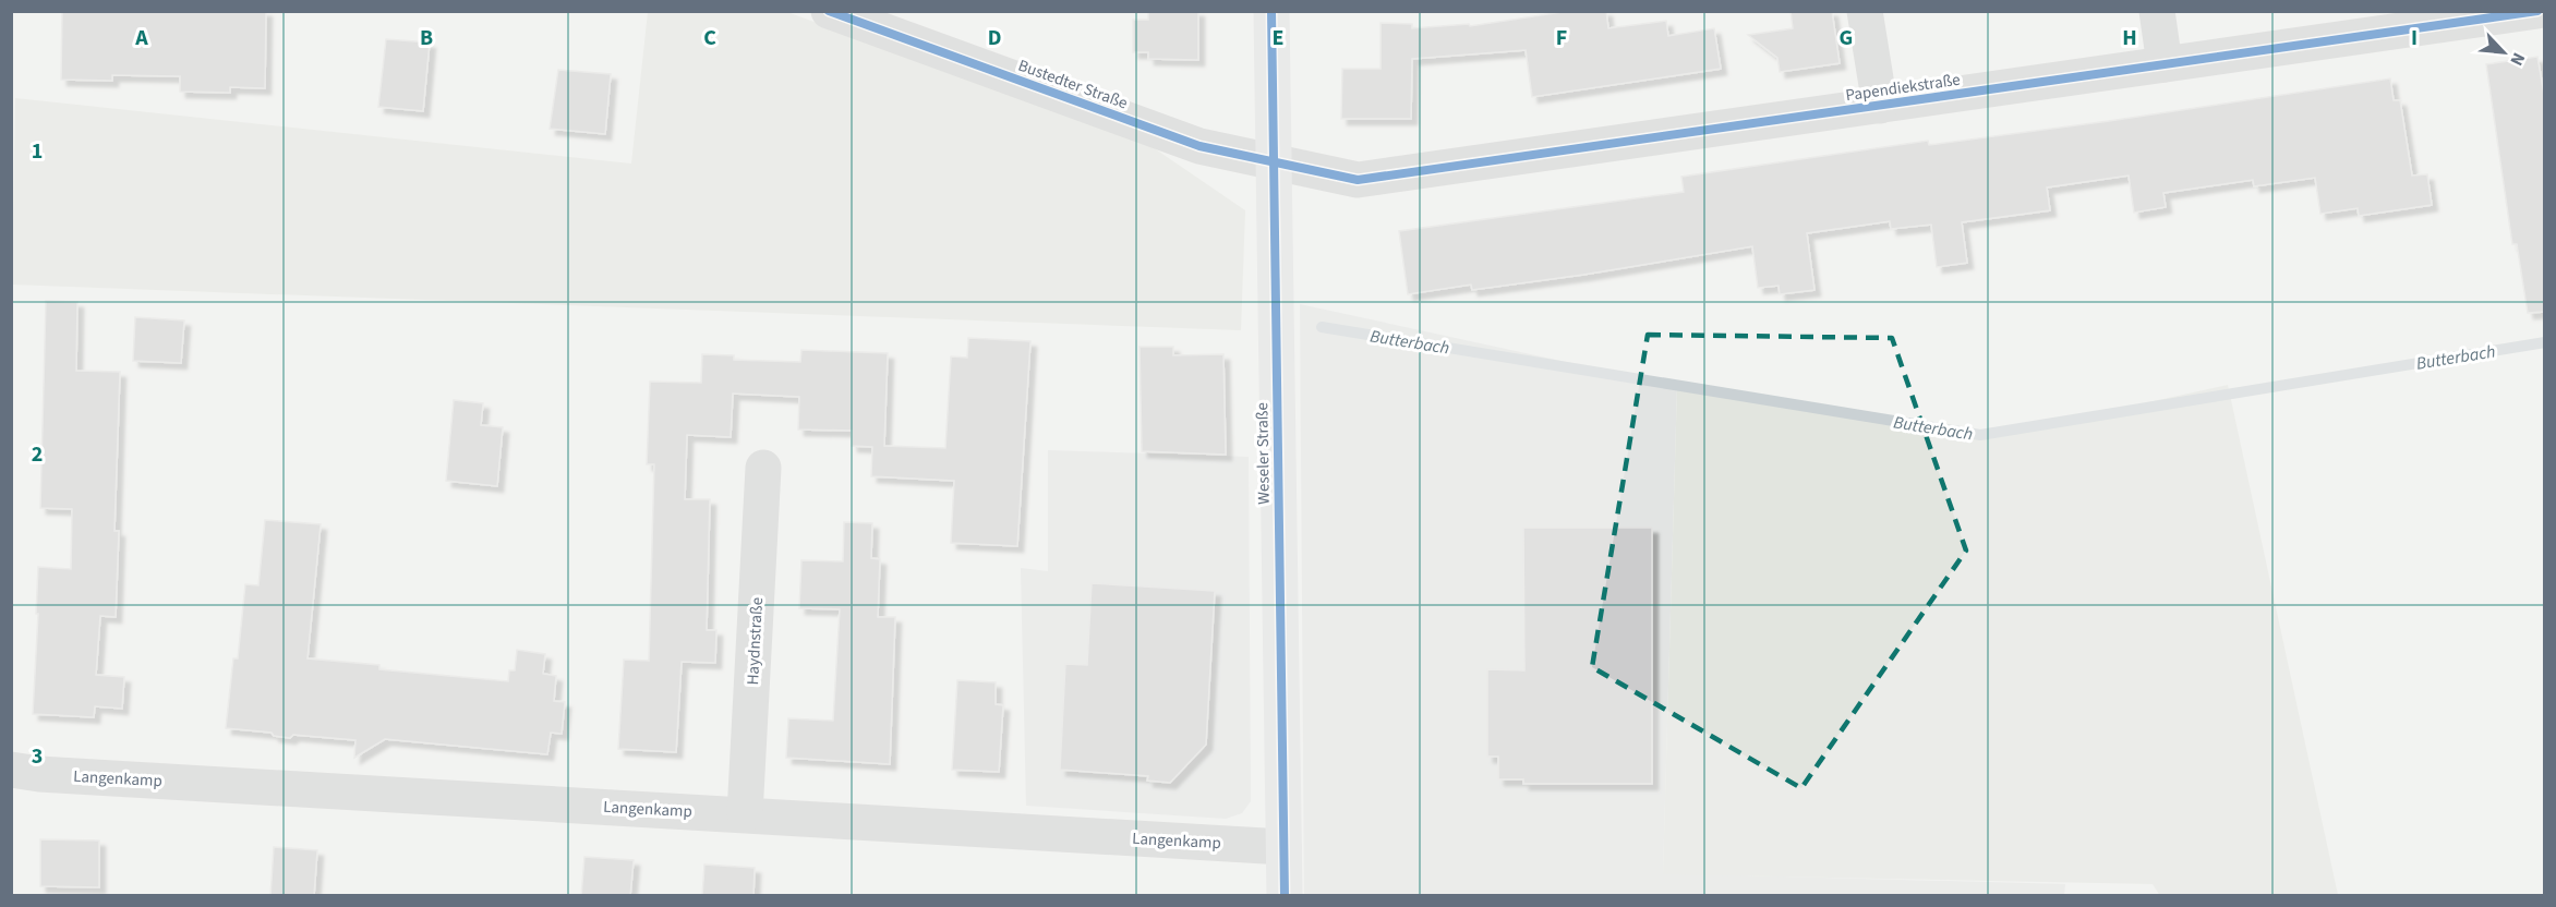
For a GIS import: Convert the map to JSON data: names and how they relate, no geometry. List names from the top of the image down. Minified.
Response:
{"streets":{"street":["Bustedter Straße","Papendiekstraße","Weseler Straße","Haydnstraße","Langenkamp"]},"crossings":[["Bustedter Straße","Papendiekstraße"],["Bustedter Straße","Weseler Straße"],["Papendiekstraße","Weseler Straße"],["Weseler Straße","Langenkamp"],["Haydnstraße","Langenkamp"]],"water":["Butterbach"],"north":"bottom right","grid":{"columns":["A","B","C","D","E","F","G","H","I"],"rows":["1","2","3"]}}
